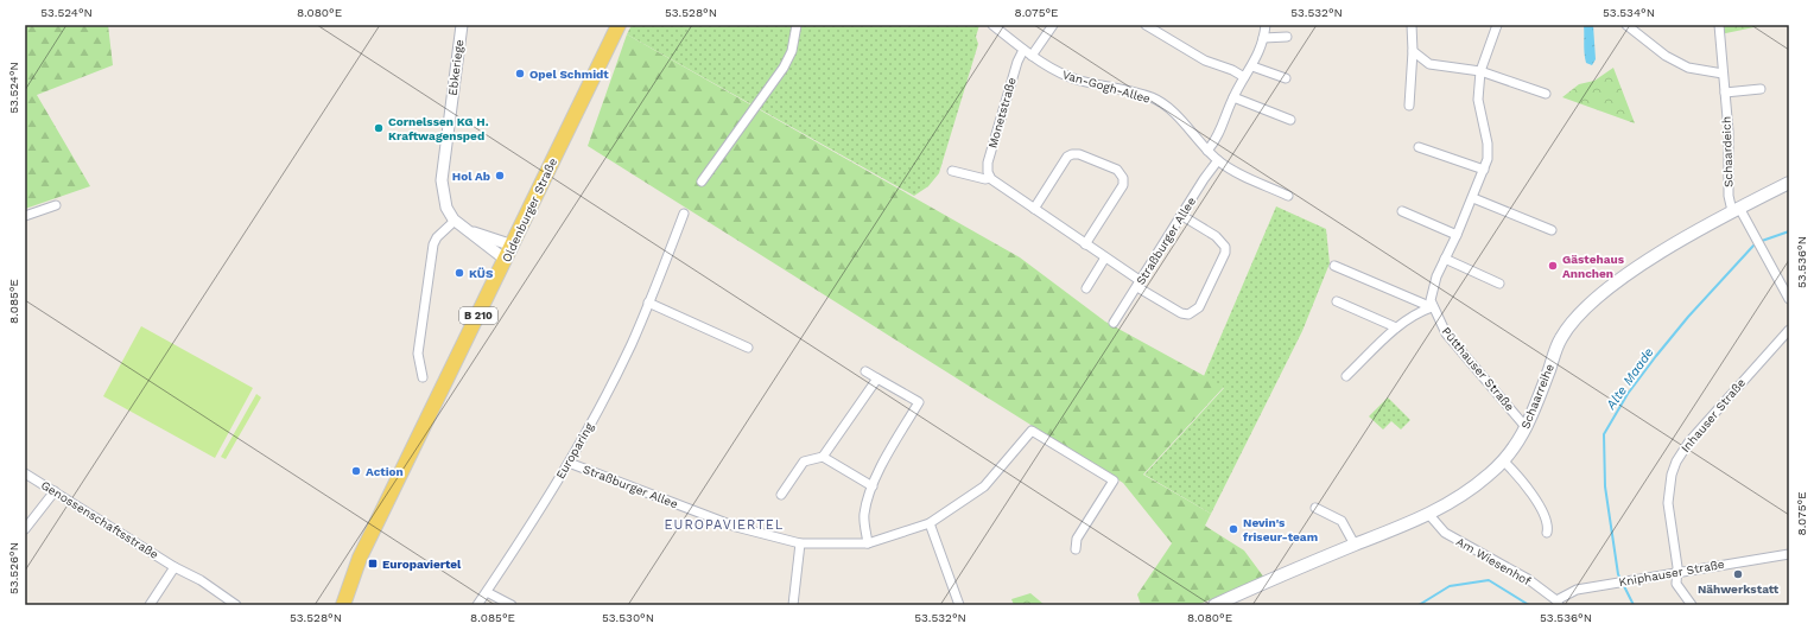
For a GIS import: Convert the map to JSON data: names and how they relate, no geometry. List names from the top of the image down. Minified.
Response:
{"streets":{"main road":["Oldenburger Straße","B 210","Schaarreihe"],"street":["Ebkeriege","Van-Gogh-Allee","Monetstraße","Schaardeich","Straßburger Allee","Pütthauser Straße","Inhauser Straße","Europaring","Genossenschaftsstraße","Am Wiesenhof","Kniphauser Straße"]},"crossings":[["Van-Gogh-Allee","Monetstraße"],["Van-Gogh-Allee","Straßburger Allee"],["Schaardeich","Schaarreihe"],["Straßburger Allee","Europaring"],["Pütthauser Straße","Schaarreihe"],["Schaarreihe","Am Wiesenhof"],["Inhauser Straße","Kniphauser Straße"],["Am Wiesenhof","Kniphauser Straße"]],"districts":["EUROPAVIERTEL"],"water":["Alte Maade"],"places":{"other":["Opel Schmidt","Cornelssen KG H. Kraftwagensped","Hol Ab","Gästehaus Annchen","KÜS","Action","Nevin's friseur-team","Nähwerkstatt"],"transit":["Europaviertel"]},"coordinates":["53.524°N","8.080°E","53.528°N","8.075°E","53.532°N","53.534°N","53.536°N","8.085°E","53.526°N","53.530°N"]}
